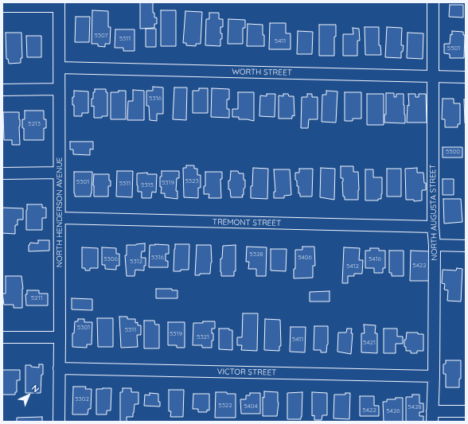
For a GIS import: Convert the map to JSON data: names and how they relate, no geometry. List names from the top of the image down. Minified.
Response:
{"streets":{"street":["WORTH STREET","NORTH HENDERSON AVENUE","NORTH AUGUSTA STREET","TREMONT STREET","VICTOR STREET"]},"crossings":[["WORTH STREET","NORTH HENDERSON AVENUE"],["WORTH STREET","NORTH AUGUSTA STREET"],["NORTH HENDERSON AVENUE","TREMONT STREET"],["NORTH HENDERSON AVENUE","VICTOR STREET"],["NORTH AUGUSTA STREET","TREMONT STREET"],["NORTH AUGUSTA STREET","VICTOR STREET"]],"house_numbers":["5307","5311","5411","5501","5316","5213","5500","5323","5301","5319","5311","5315","5328","5316","5406","5306","5416","5312","5422","5412","5211","5301","5311","5319","5321","5411","5421","5302","5322","5404","5428","5422","5426"],"north":"top right"}
